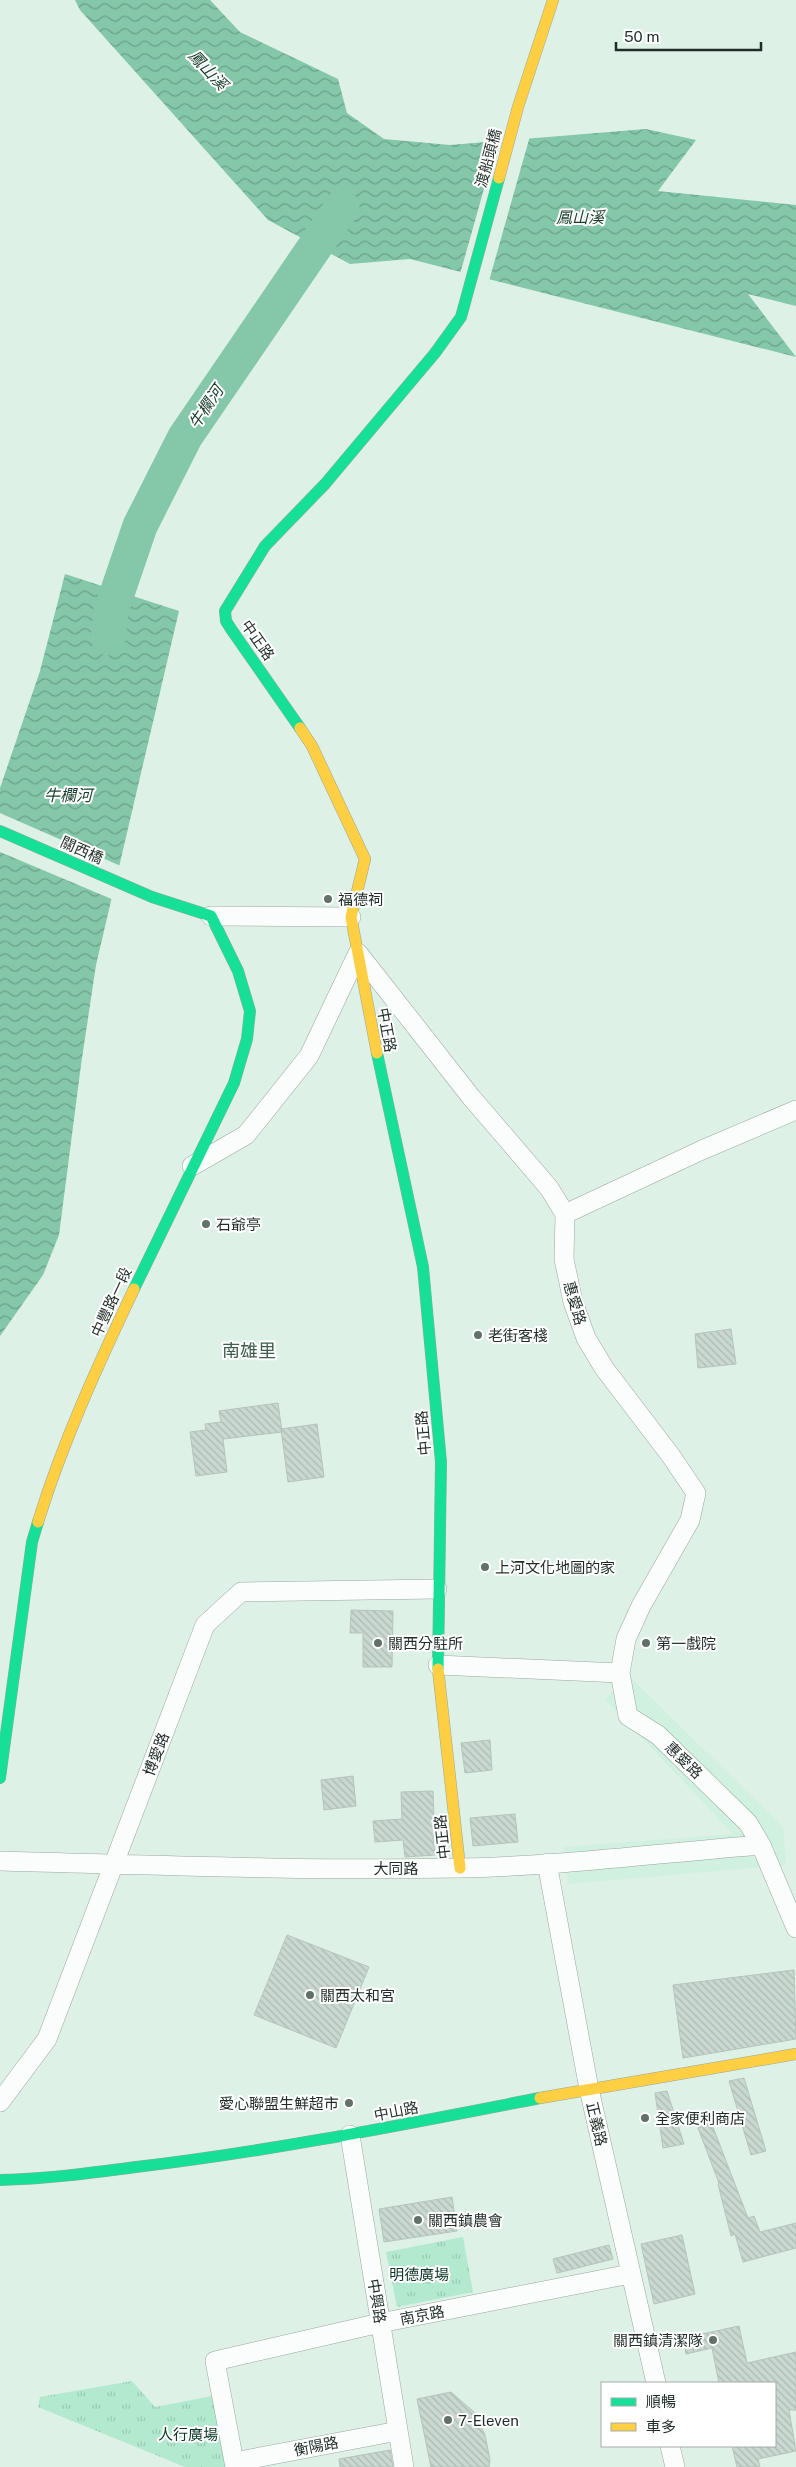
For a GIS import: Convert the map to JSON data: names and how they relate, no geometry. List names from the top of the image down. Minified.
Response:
{"streets":{"street":["渡船頭橋","中正路","關西橋","中豐路一段","惠愛路","博愛路","大同路","中山路","正義路","中興路","南京路","衡陽路"]},"crossings":[["渡船頭橋","中正路"],["中正路","博愛路"],["中正路","大同路"],["關西橋","中豐路一段"],["惠愛路","大同路"],["博愛路","大同路"],["大同路","正義路"],["中山路","正義路"],["中山路","中興路"],["正義路","南京路"],["中興路","南京路"],["中興路","衡陽路"],["南京路","衡陽路"]],"districts":["南雄里"],"water":["鳳山溪","牛欄河"],"parks":["明德廣場","人行廣場"],"places":["福德祠","石爺亭","老街客棧","上河文化地圖的家","關西分駐所","第一戲院","關西太和宮","愛心聯盟生鮮超市","全家便利商店","關西鎮農會","關西鎮清潔隊","7-Eleven"],"legend":["順暢","車多"],"scale_bar":"50 m"}
